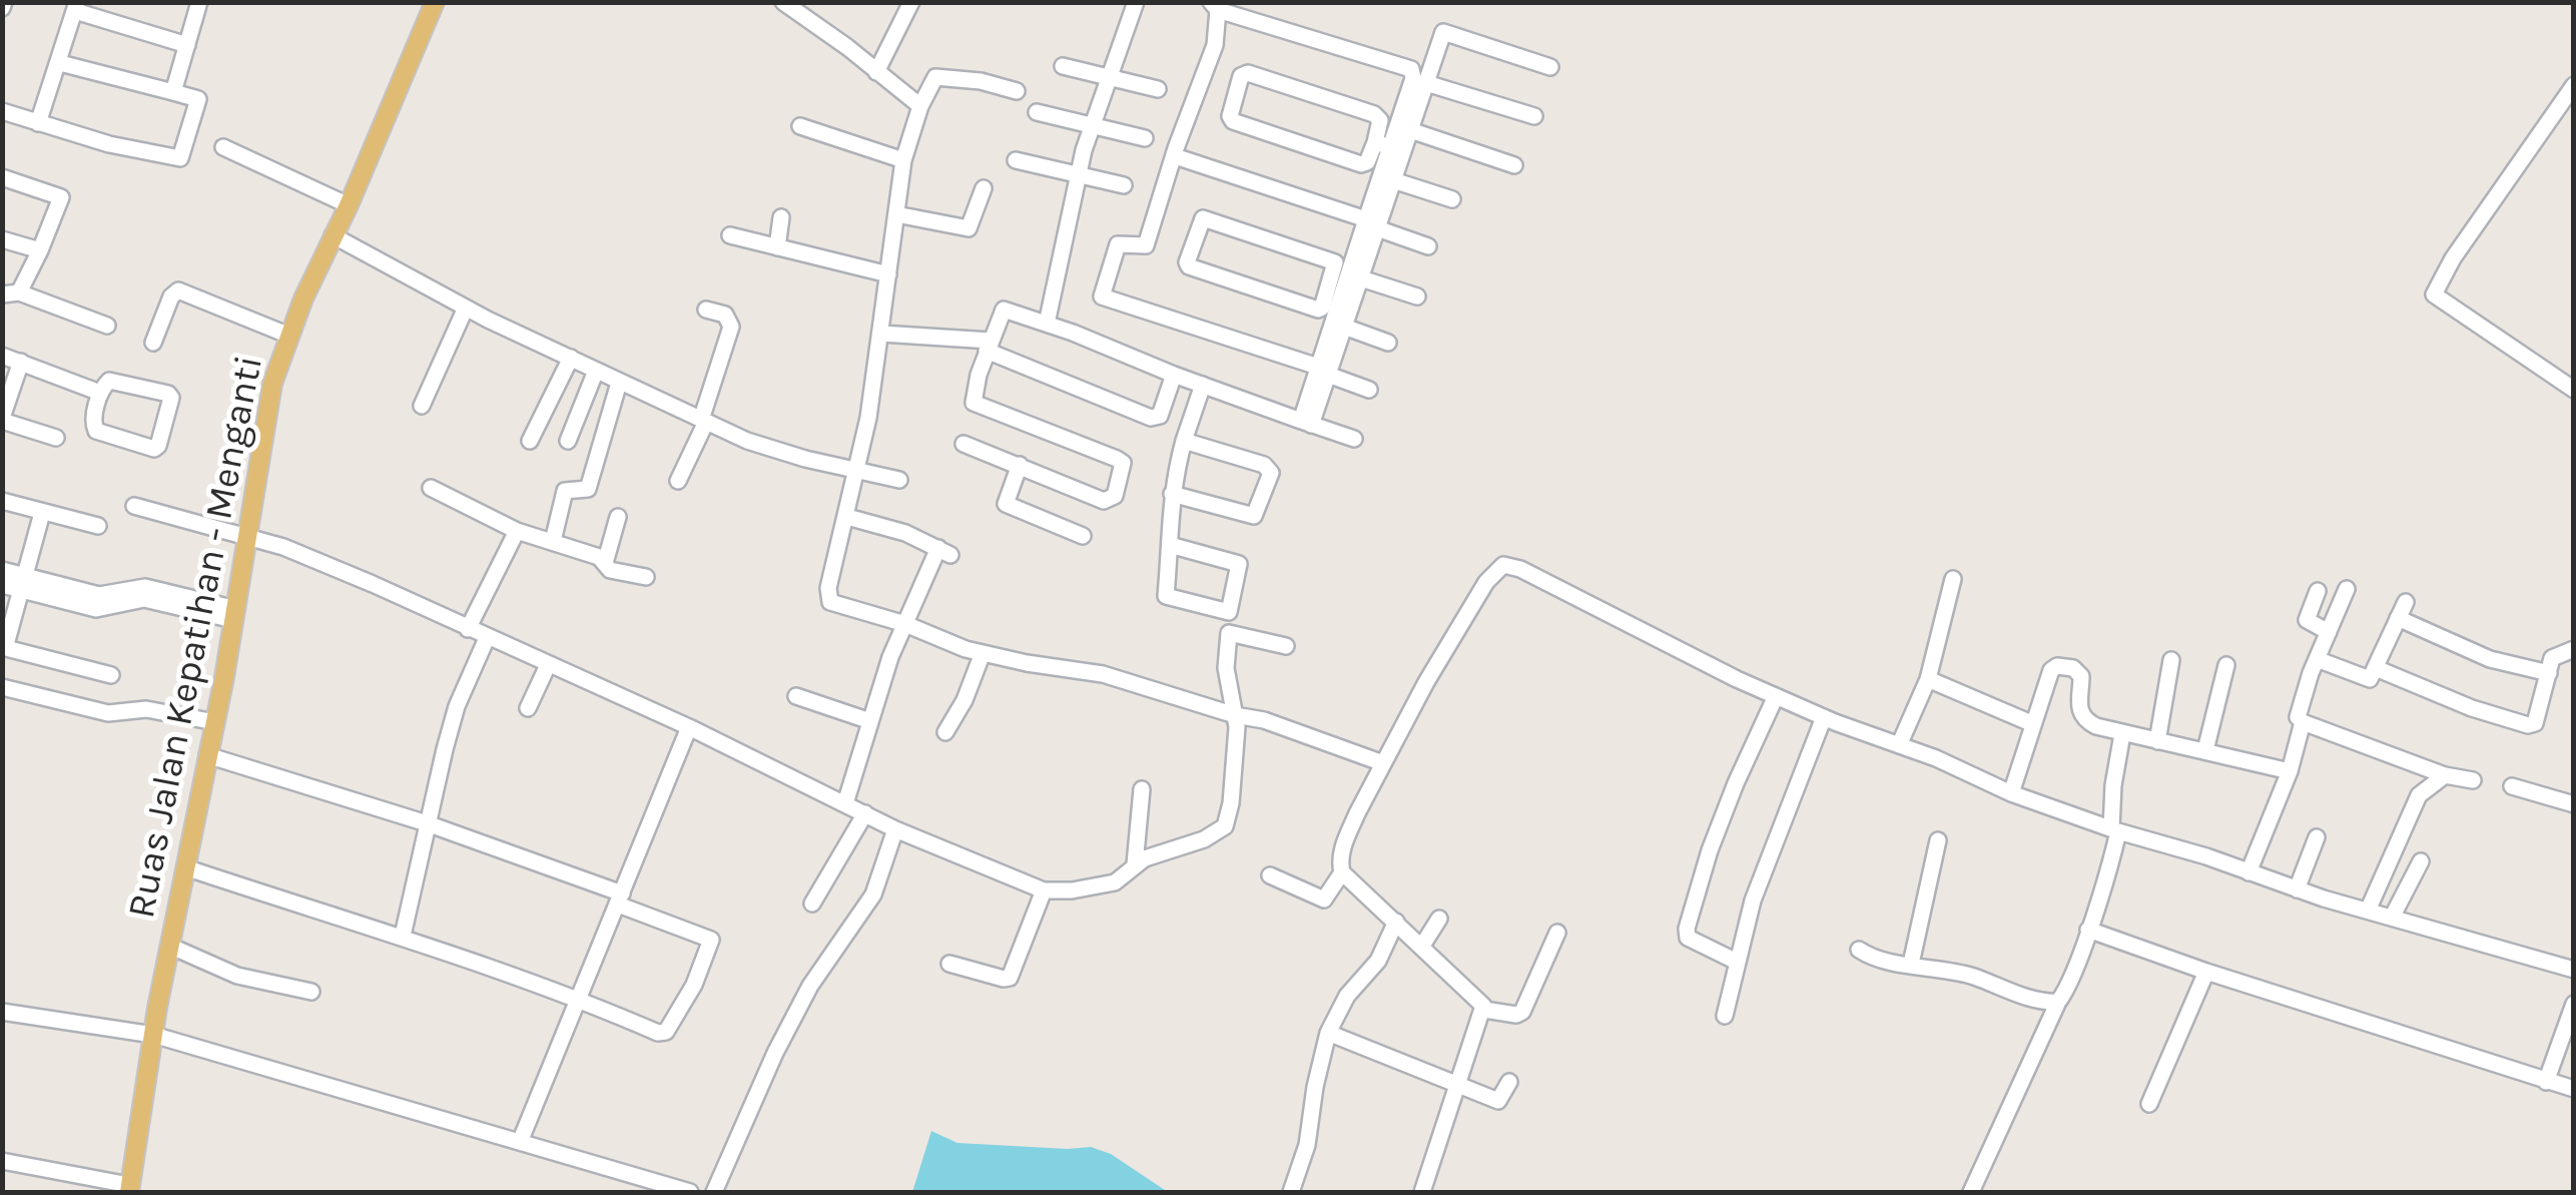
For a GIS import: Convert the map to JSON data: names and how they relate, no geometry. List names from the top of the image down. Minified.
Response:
{"streets":{"main road":["Ruas Jalan Kepatihan - Menganti"]}}
